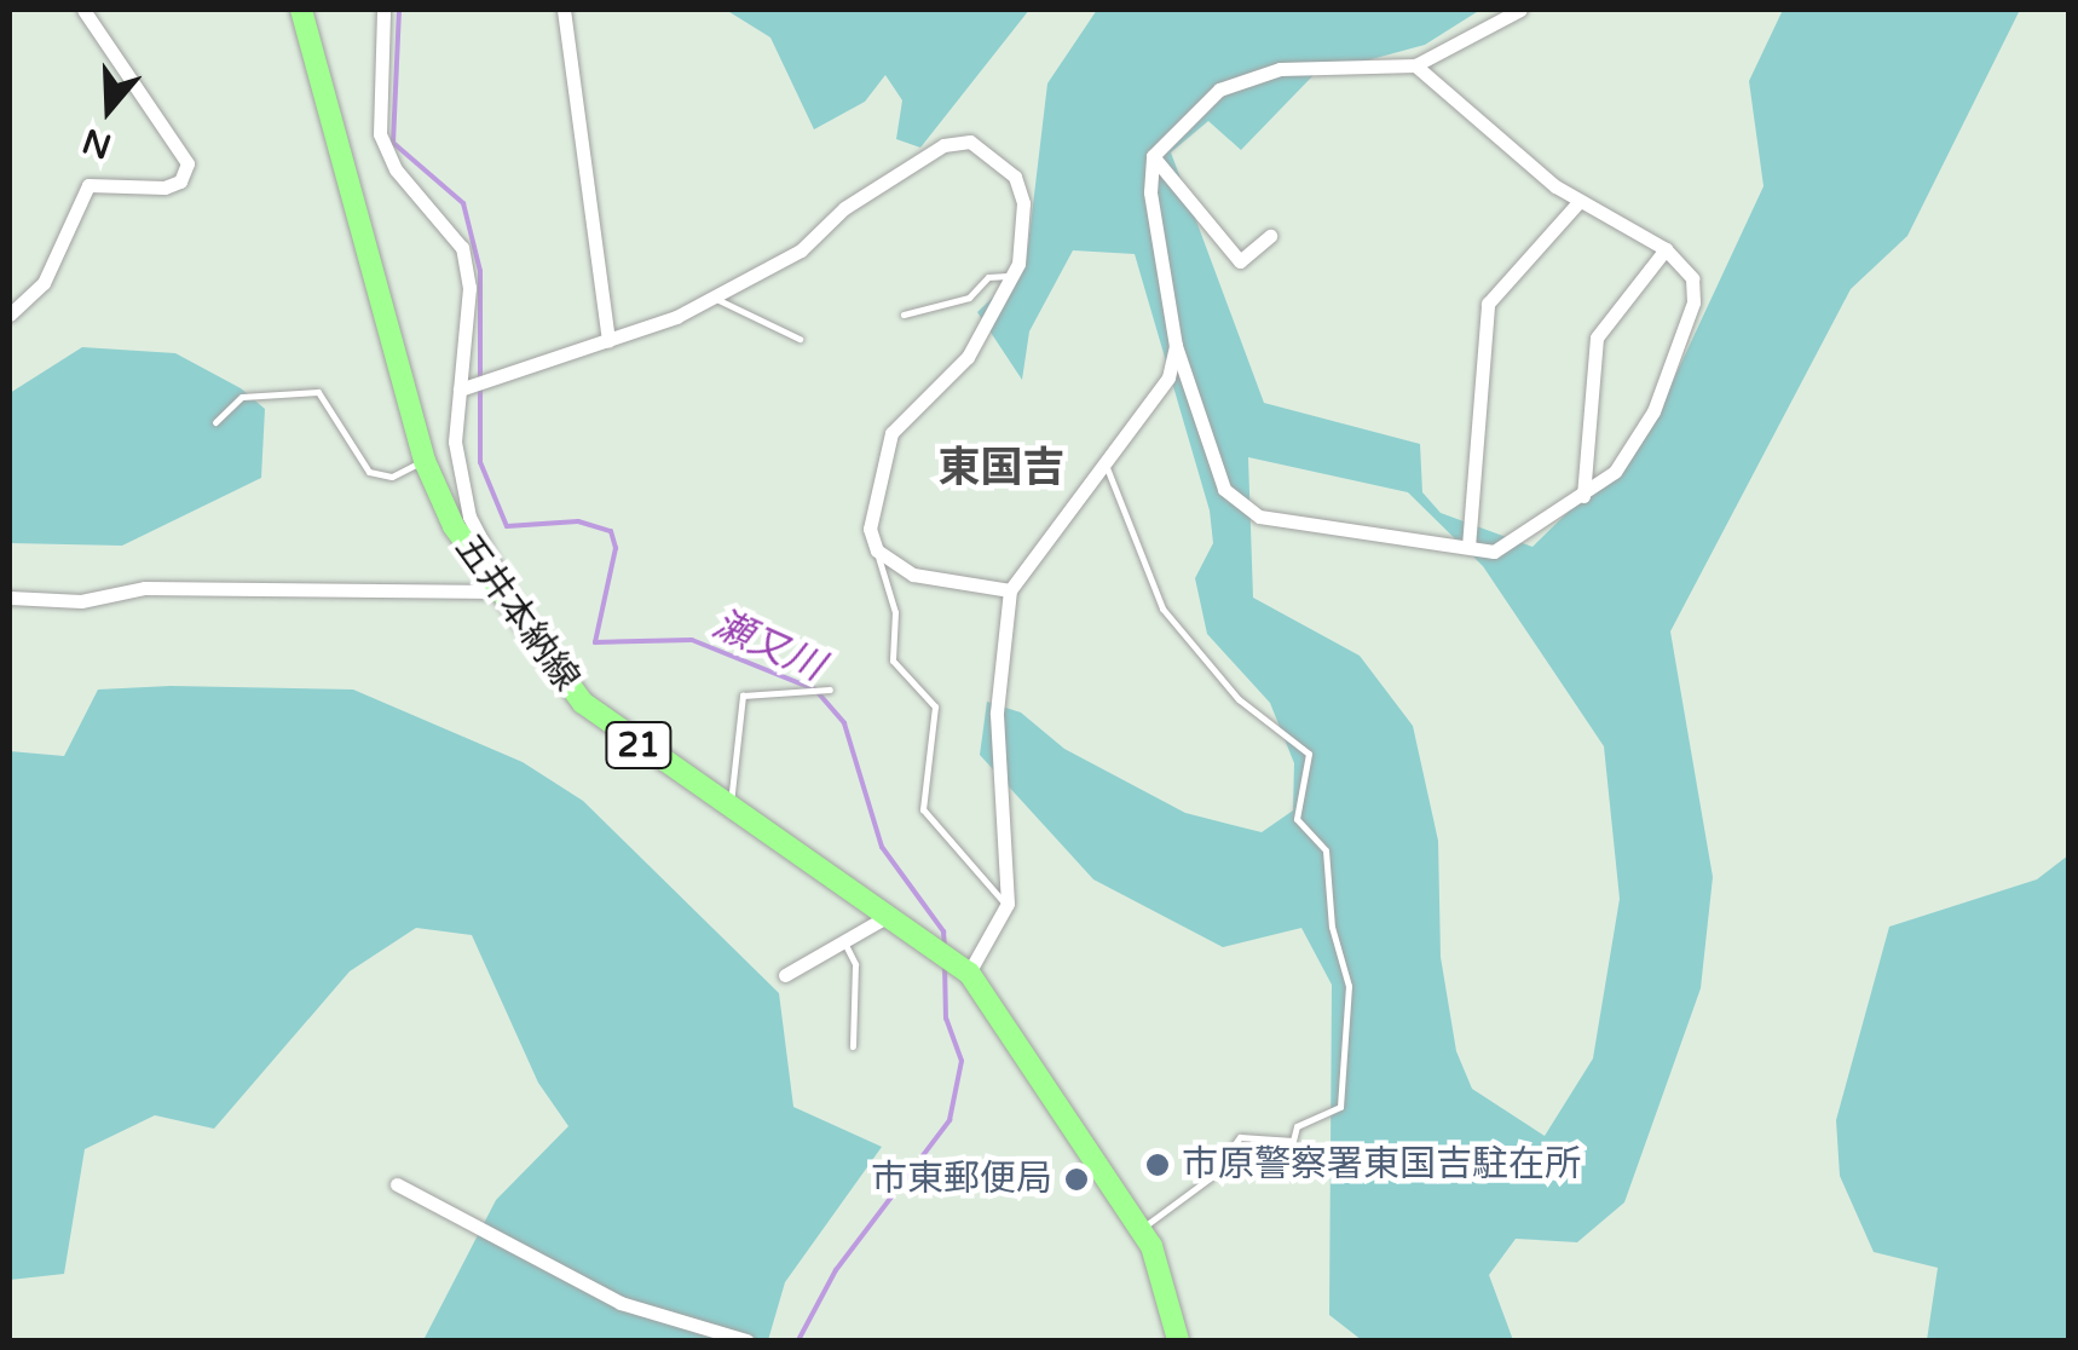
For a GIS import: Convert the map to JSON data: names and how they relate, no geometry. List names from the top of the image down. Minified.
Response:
{"streets":{"main road":["五井本納線","21"]},"districts":["東国吉"],"water":["瀬又川"],"places":["市原警察署東国吉駐在所","市東郵便局"],"north":"bottom"}
